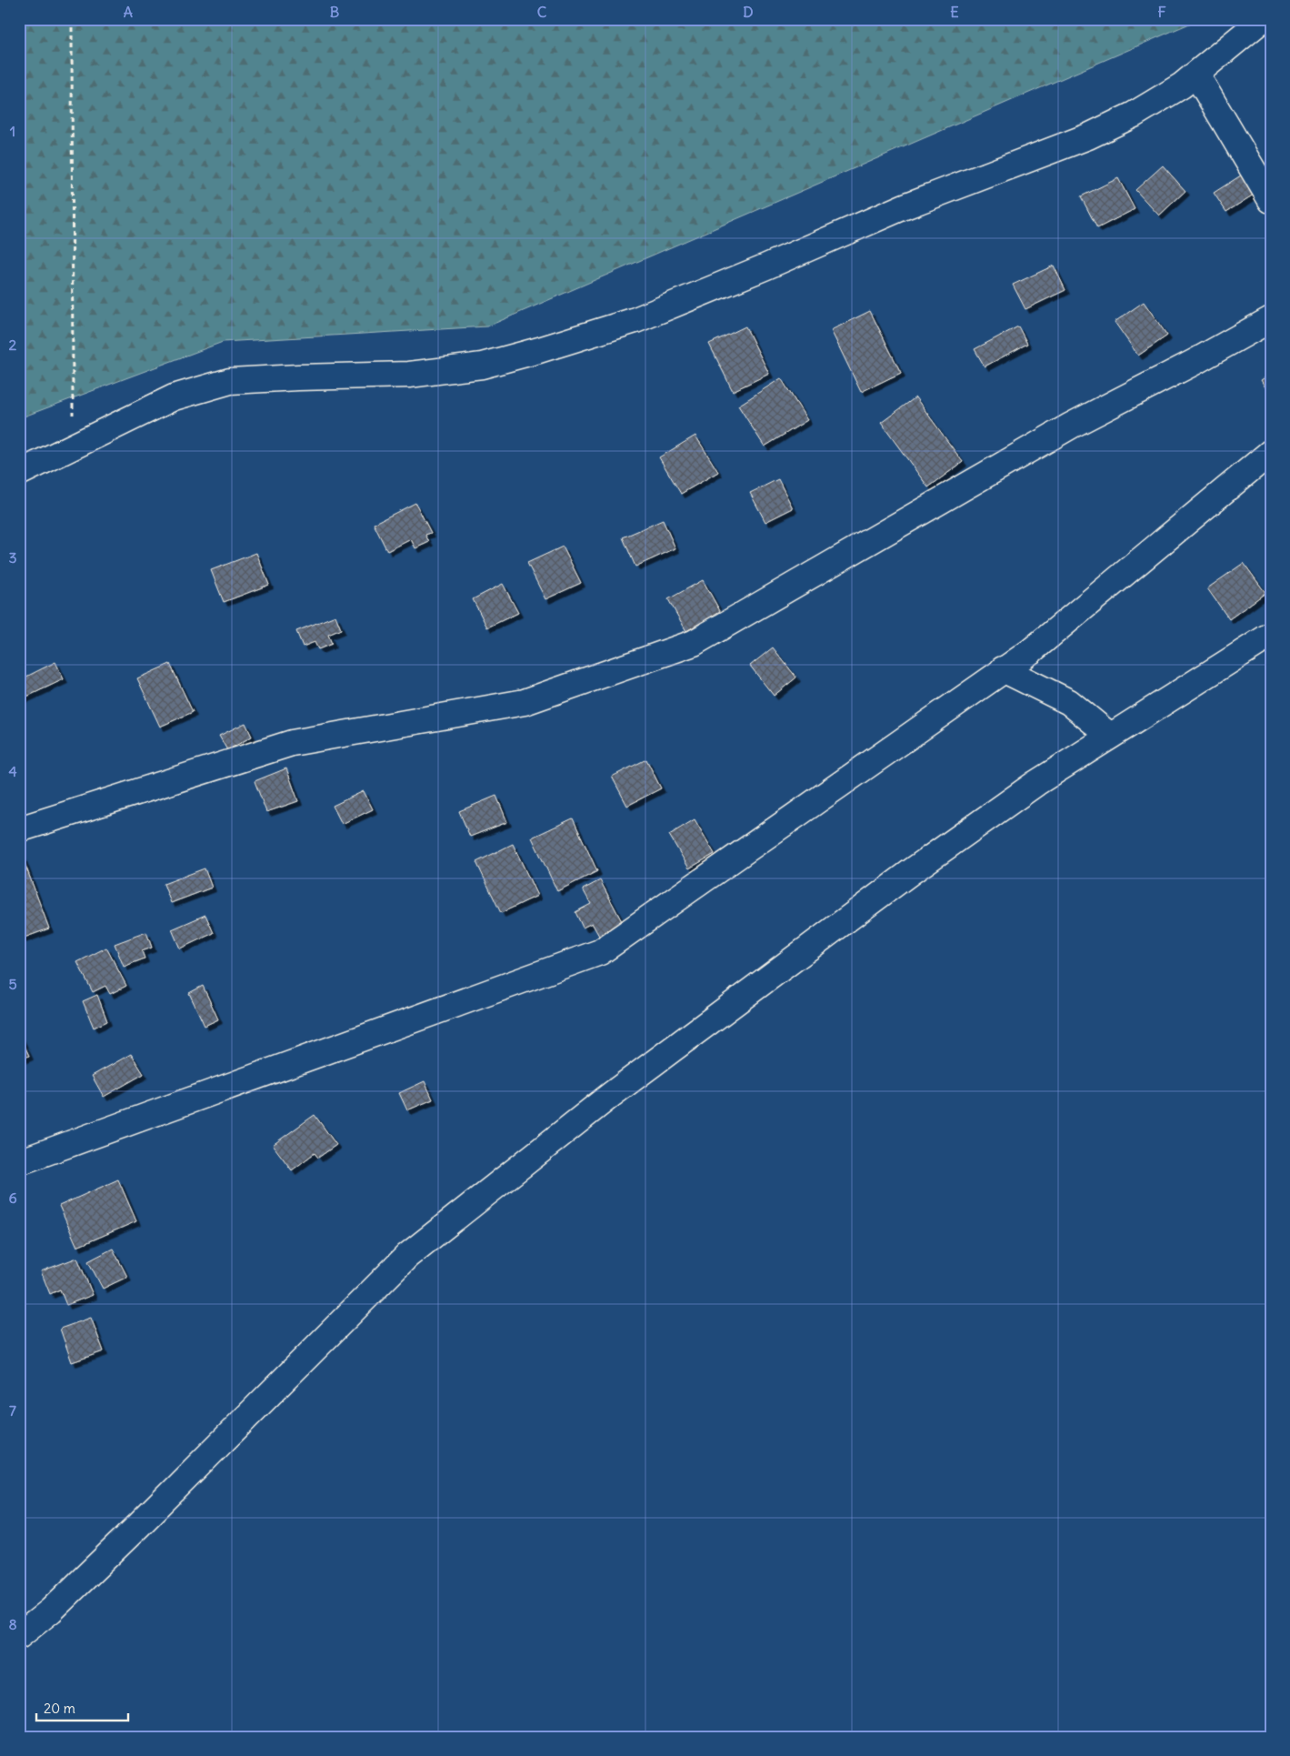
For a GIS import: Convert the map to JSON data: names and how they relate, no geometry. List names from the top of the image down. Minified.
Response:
{"scale_bar":"20 m","grid":{"columns":["A","B","C","D","E","F"],"rows":["1","2","3","4","5","6","7","8"]}}
